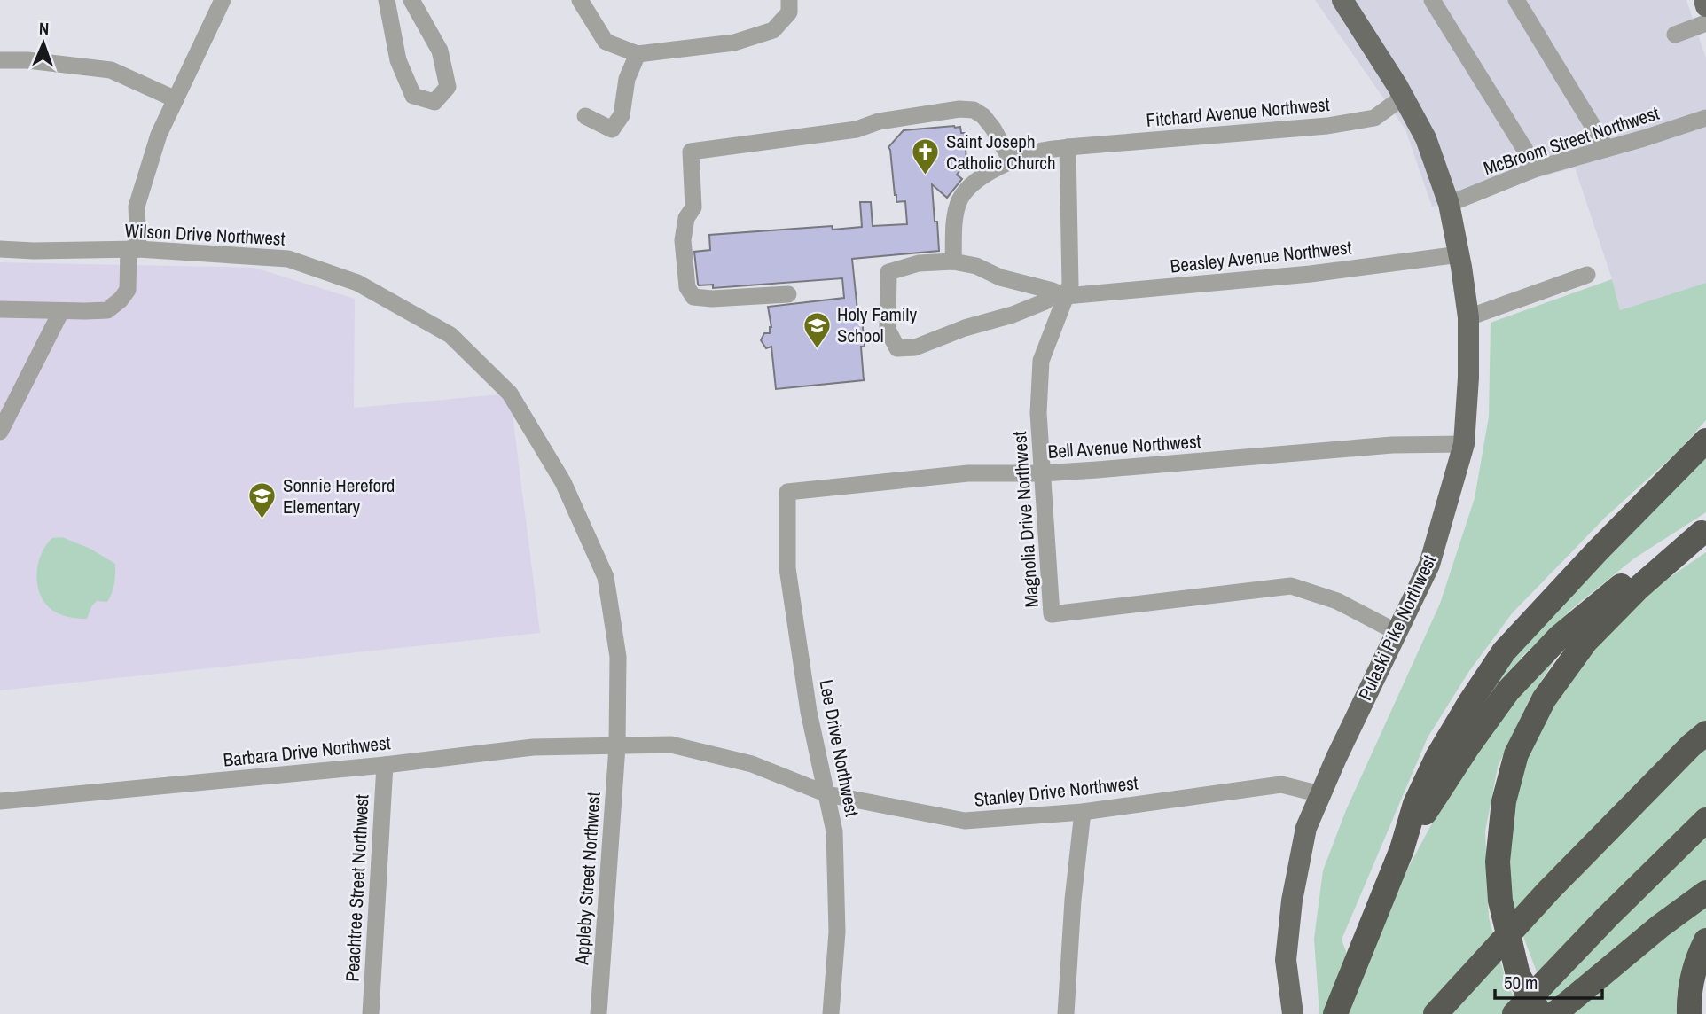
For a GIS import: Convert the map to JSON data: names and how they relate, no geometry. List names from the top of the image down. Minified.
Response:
{"streets":{"main road":["Pulaski Pike Northwest"],"street":["Fitchard Avenue Northwest","McBroom Street Northwest","Wilson Drive Northwest","Beasley Avenue Northwest","Bell Avenue Northwest","Magnolia Drive Northwest","Lee Drive Northwest","Barbara Drive Northwest","Stanley Drive Northwest","Appleby Street Northwest","Peachtree Street Northwest"]},"crossings":[["Fitchard Avenue Northwest","Magnolia Drive Northwest"],["Fitchard Avenue Northwest","Pulaski Pike Northwest"],["McBroom Street Northwest","Pulaski Pike Northwest"],["Wilson Drive Northwest","Barbara Drive Northwest"],["Wilson Drive Northwest","Stanley Drive Northwest"],["Wilson Drive Northwest","Appleby Street Northwest"],["Beasley Avenue Northwest","Magnolia Drive Northwest"],["Beasley Avenue Northwest","Pulaski Pike Northwest"],["Bell Avenue Northwest","Magnolia Drive Northwest"],["Bell Avenue Northwest","Pulaski Pike Northwest"],["Bell Avenue Northwest","Lee Drive Northwest"],["Magnolia Drive Northwest","Pulaski Pike Northwest"],["Pulaski Pike Northwest","Stanley Drive Northwest"],["Lee Drive Northwest","Stanley Drive Northwest"],["Barbara Drive Northwest","Stanley Drive Northwest"],["Barbara Drive Northwest","Appleby Street Northwest"],["Barbara Drive Northwest","Peachtree Street Northwest"],["Stanley Drive Northwest","Appleby Street Northwest"]],"places":{"church":["Saint Joseph Catholic Church"],"school or university":["Holy Family School","Sonnie Hereford Elementary"]},"scale_bar":"50 m","north":"top"}
